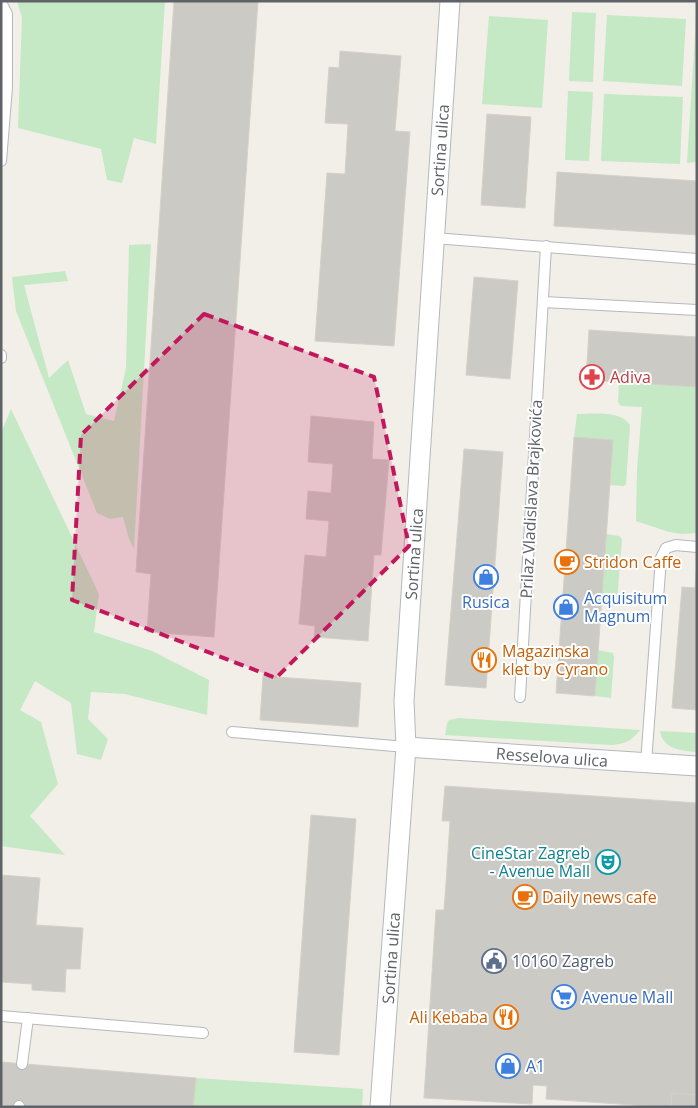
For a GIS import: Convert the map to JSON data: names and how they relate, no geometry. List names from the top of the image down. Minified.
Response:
{"streets":{"street":["Sortina ulica","Resselova ulica"],"lane":["Prilaz Vladislava Brajkovića"]},"crossings":[["Sortina ulica","Resselova ulica"]],"places":{"pharmacy":["Adiva"],"cafe":["Stridon Caffe","Daily news cafe"],"shop":["Rusica","Acquisitum Magnum","A1"],"restaurant":["Magazinska klet by Cyrano","Ali Kebaba"],"theatre":["CineStar Zagreb - Avenue Mall"],"public building":["10160 Zagreb"],"supermarket":["Avenue Mall"]}}
